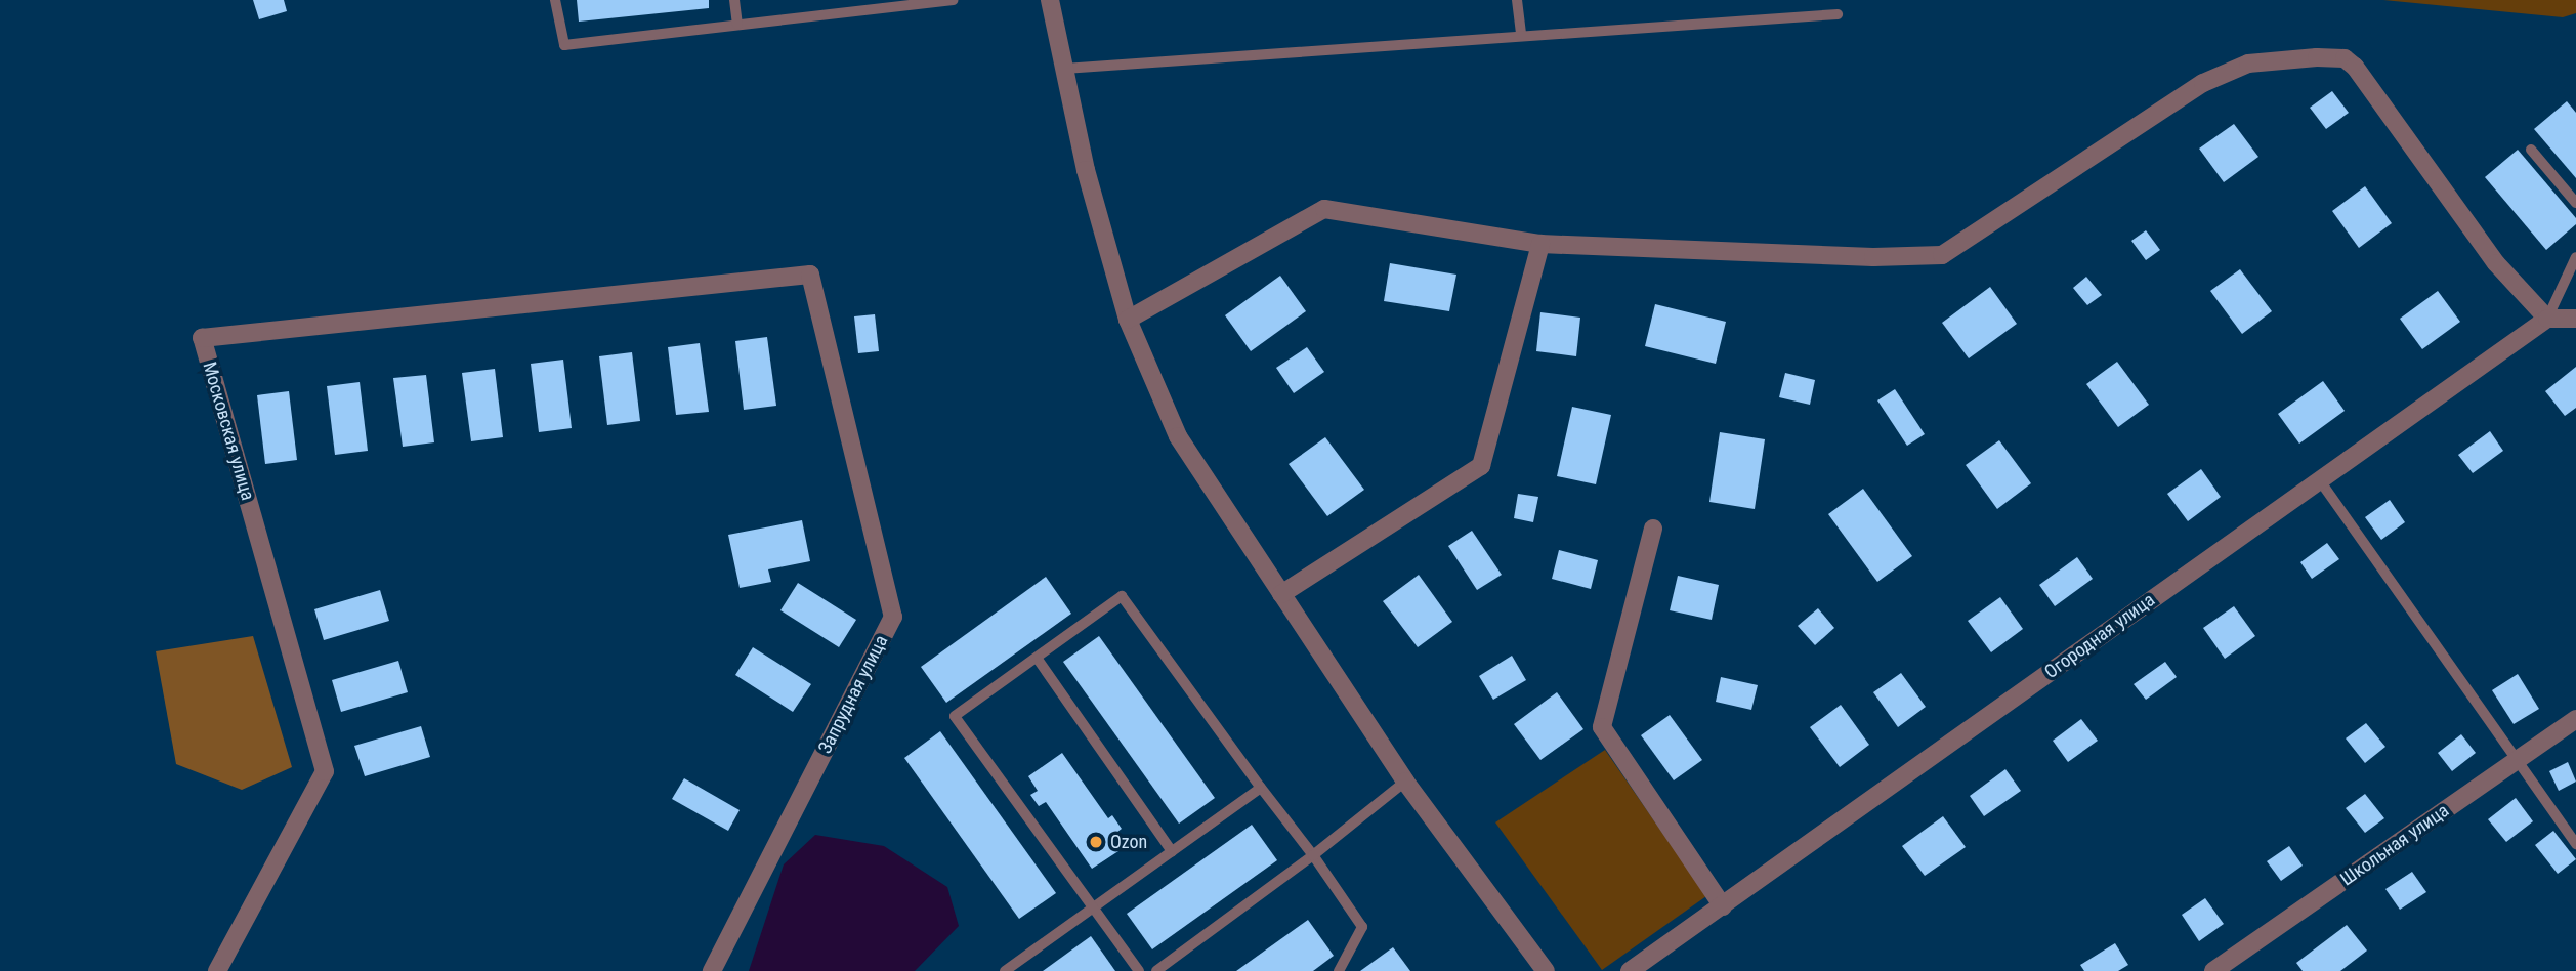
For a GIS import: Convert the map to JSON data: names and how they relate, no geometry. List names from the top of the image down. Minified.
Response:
{"streets":{"street":["Московская улица","Огородная улица","Запрудная улица","Школьная улица"]},"crossings":[["Московская улица","Запрудная улица"]],"places":["Ozon"]}
